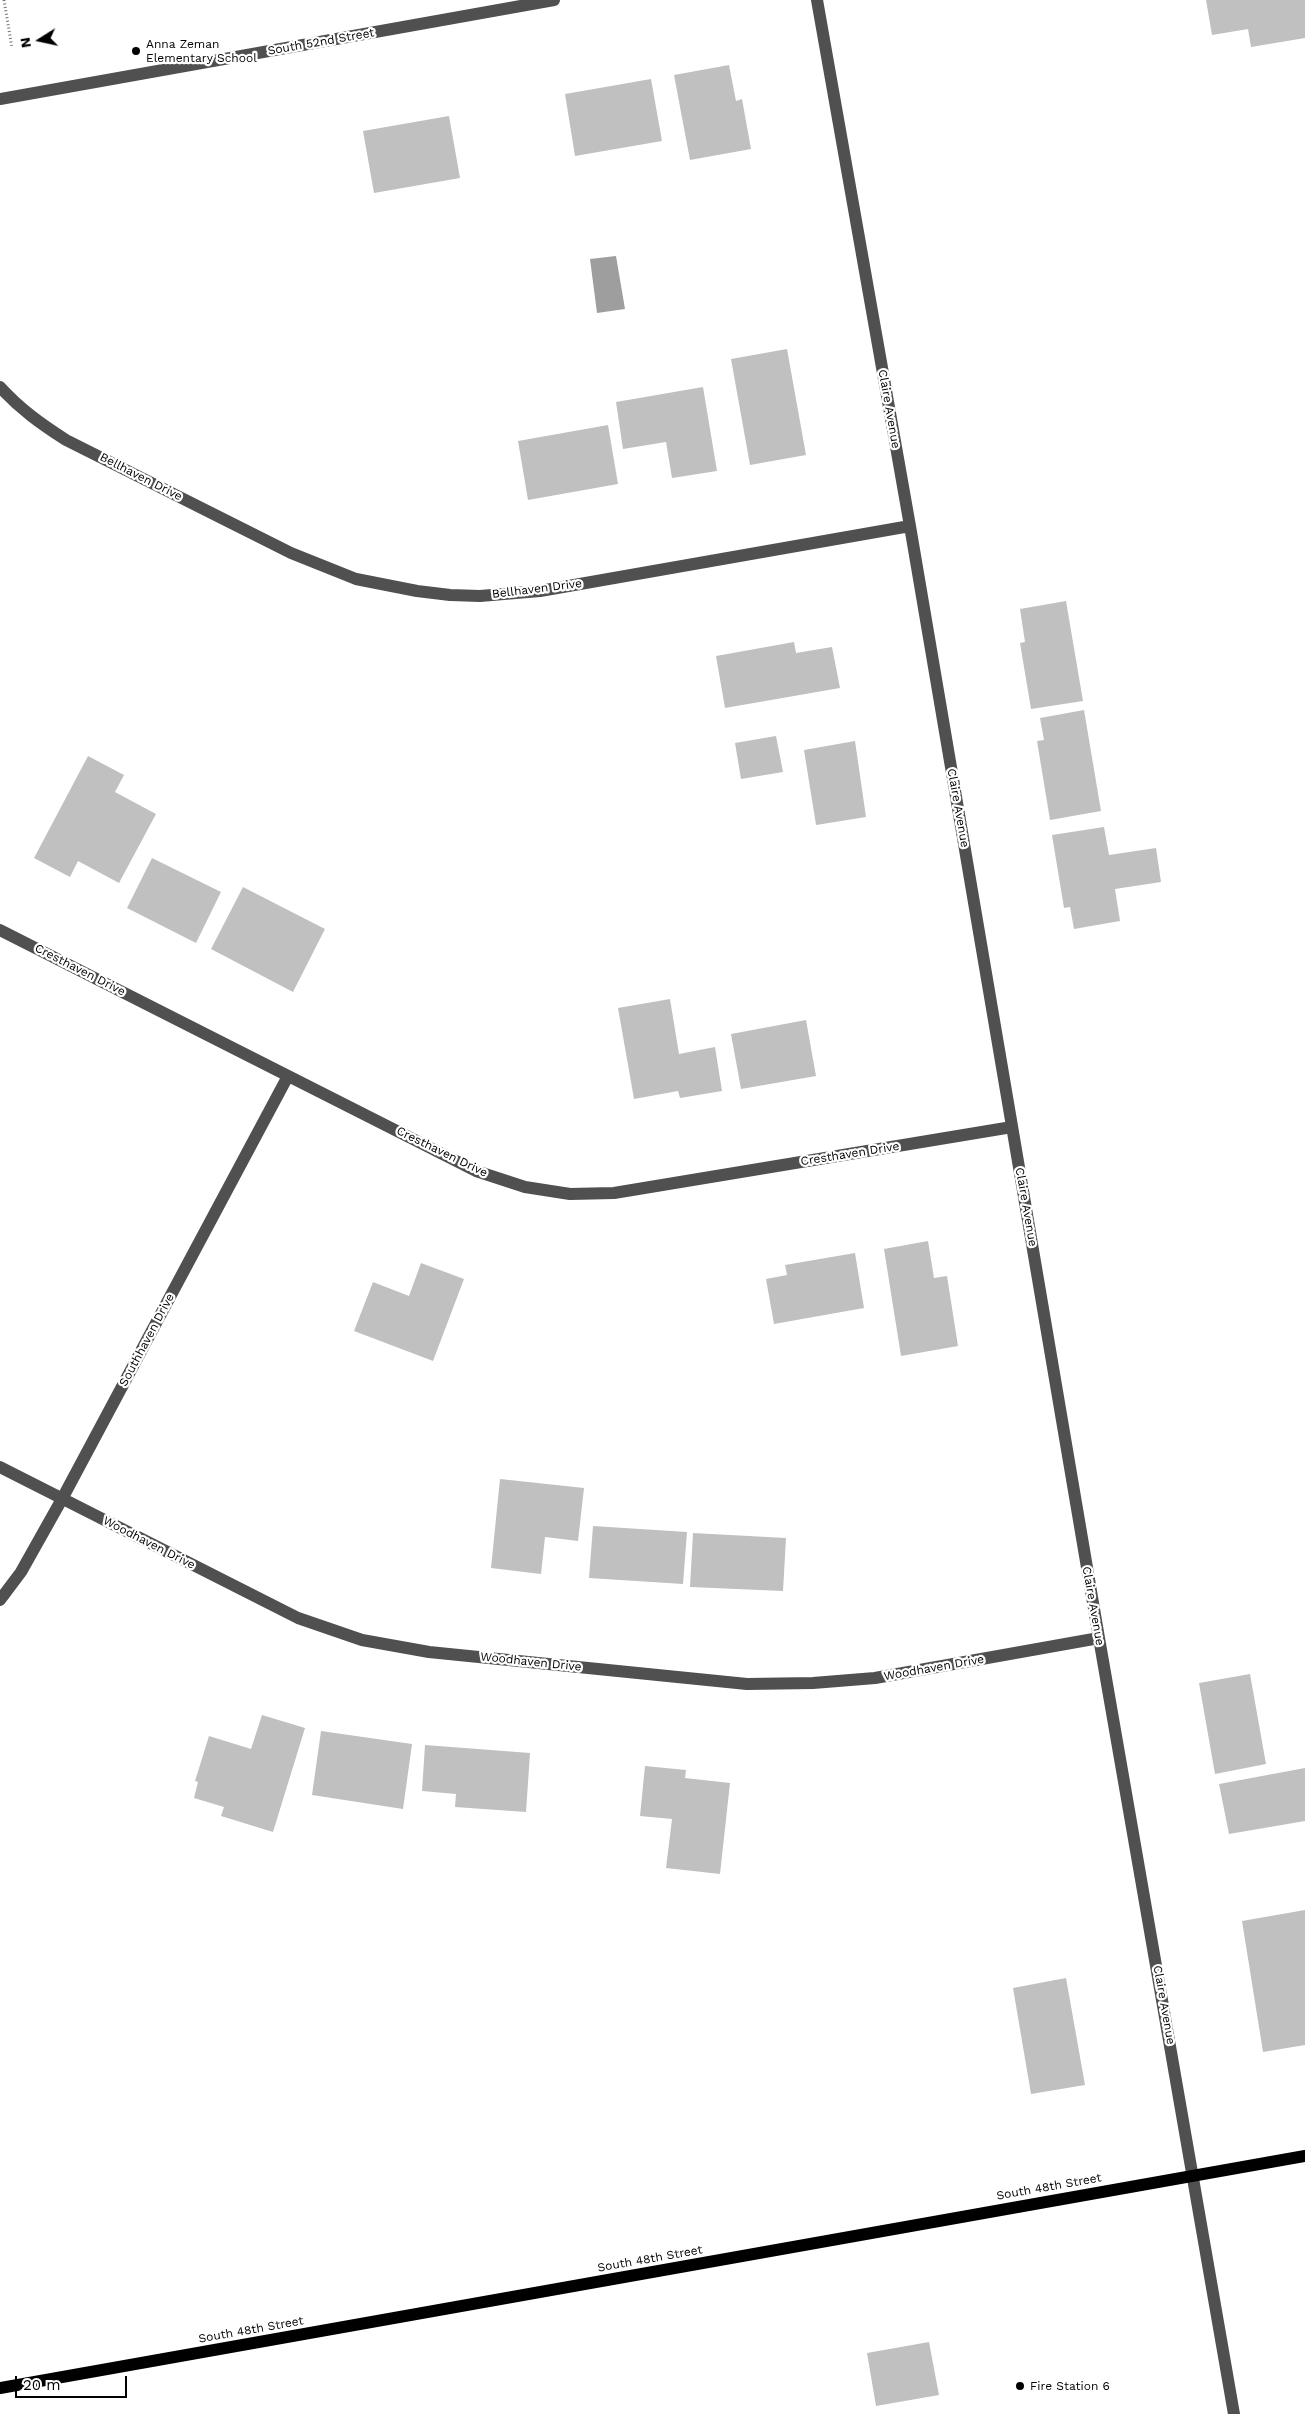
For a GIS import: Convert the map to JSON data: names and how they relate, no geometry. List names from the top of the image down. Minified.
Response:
{"streets":{"main road":["South 48th Street"],"street":["South 52nd Street","Claire Avenue","Bellhaven Drive","Cresthaven Drive","Southhaven Drive","Woodhaven Drive"]},"crossings":[["Claire Avenue","Bellhaven Drive"],["Claire Avenue","Cresthaven Drive"],["Claire Avenue","Woodhaven Drive"],["Claire Avenue","South 48th Street"],["Cresthaven Drive","Southhaven Drive"],["Southhaven Drive","Woodhaven Drive"]],"places":["Anna Zeman Elementary School","Fire Station 6"],"scale_bar":"20 m","north":"left"}
